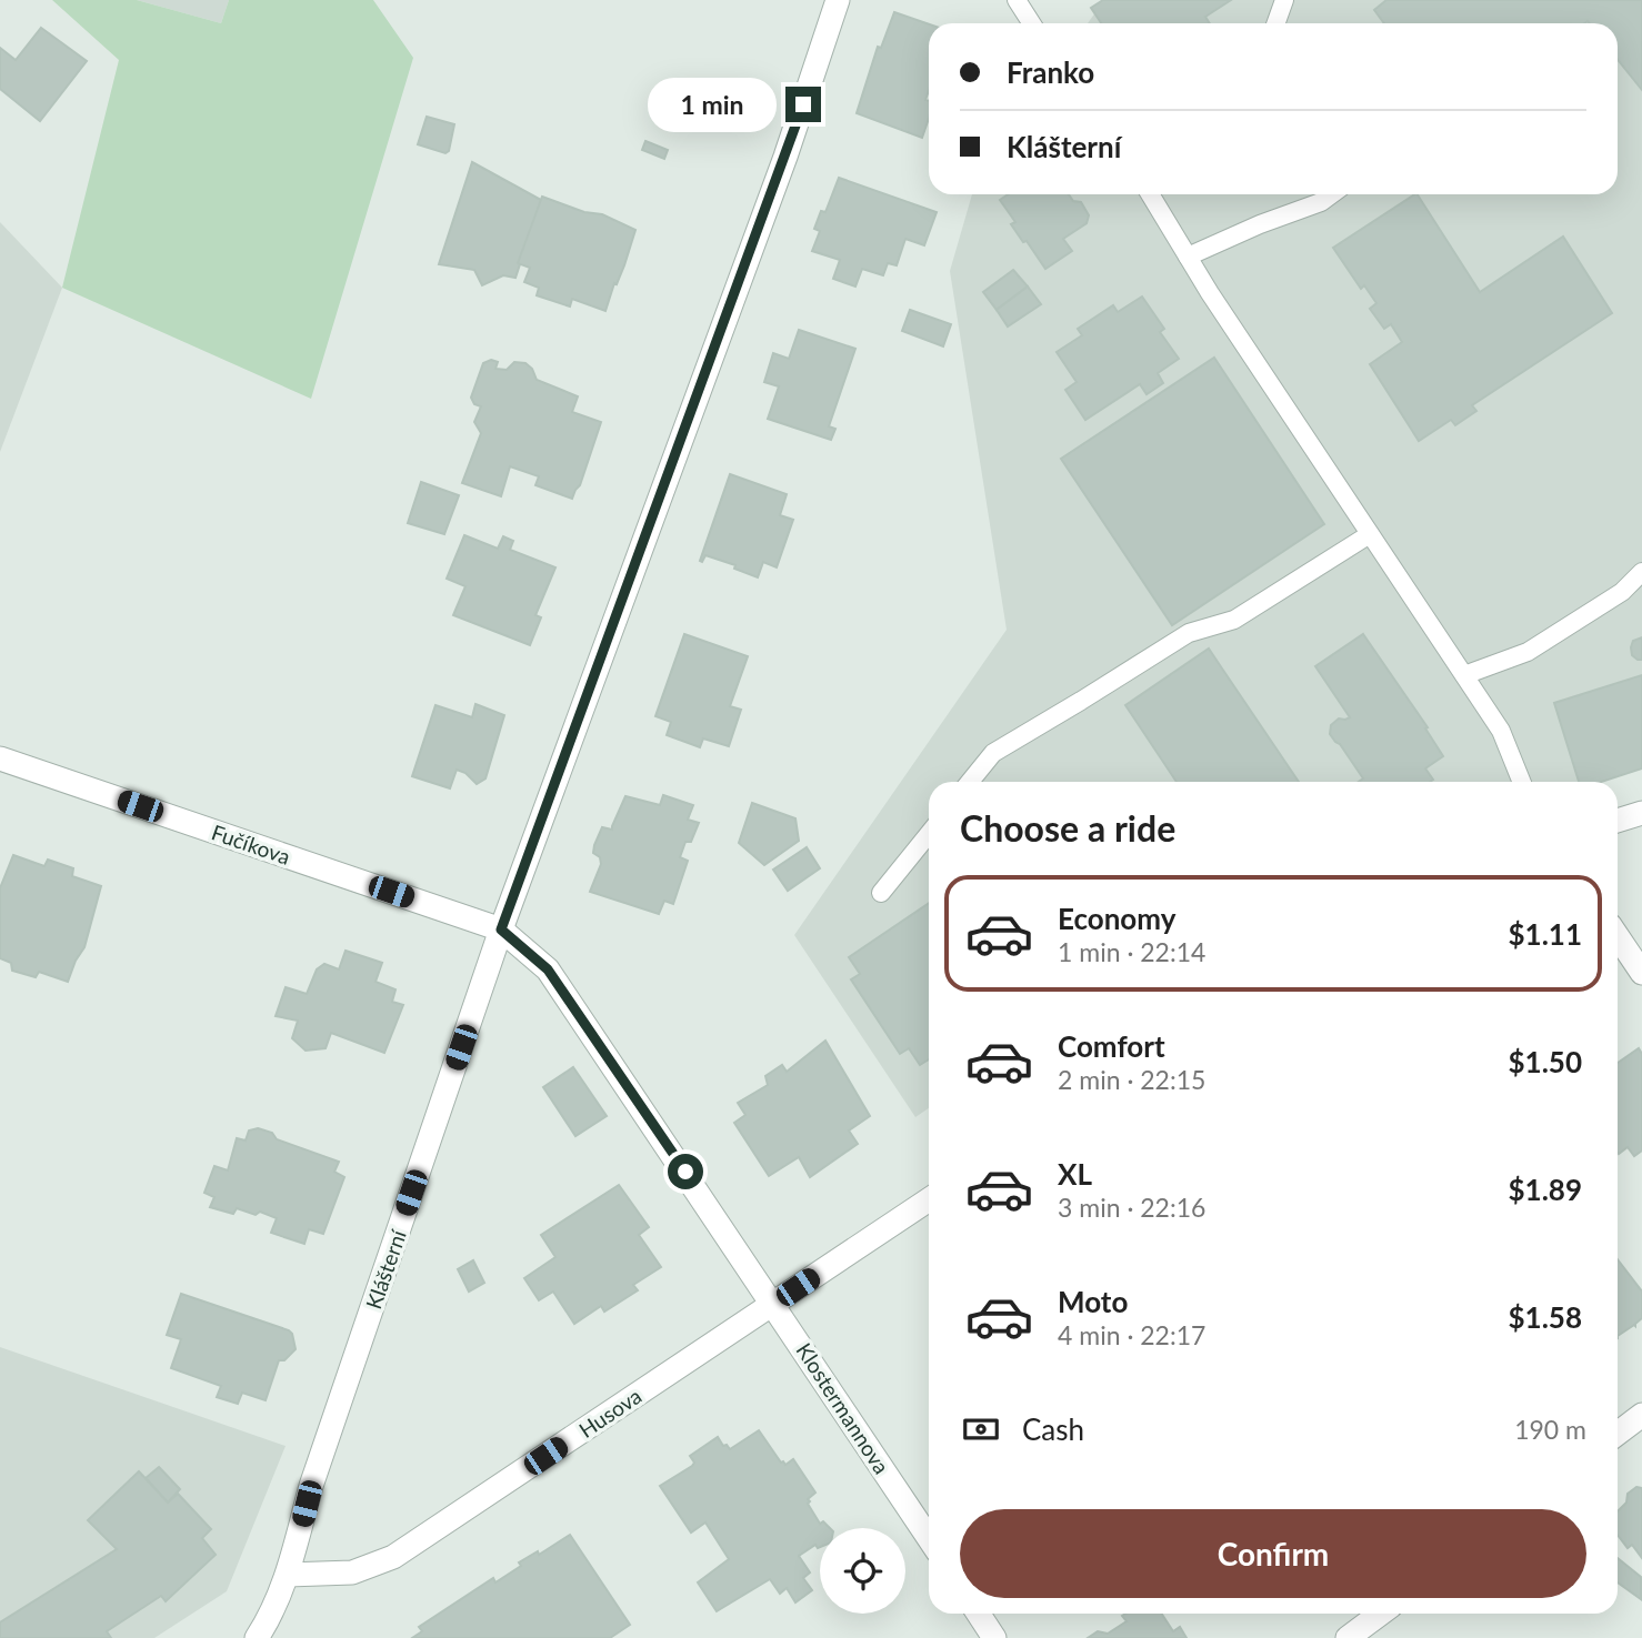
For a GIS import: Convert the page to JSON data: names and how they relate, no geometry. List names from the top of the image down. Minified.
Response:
{"streets":{"street":["Fučíkova","Klášterní","Klostermannova","Husova"]},"crossings":[["Fučíkova","Klášterní"],["Fučíkova","Klostermannova"],["Klášterní","Klostermannova"],["Klášterní","Husova"],["Klostermannova","Husova"]],"page":{"banner":["Franko","Klášterní"],"bubble":"1 min","heading":"Choose a ride","list":[{"name":"Economy","note":"1 min · 22:14","value":"$1.11"},{"name":"Comfort","note":"2 min · 22:15","value":"$1.50"},{"name":"XL","note":"3 min · 22:16","value":"$1.89"},{"name":"Moto","note":"4 min · 22:17","value":"$1.58"}],"pay":["Cash","190 m"],"buttons":"Confirm"}}
